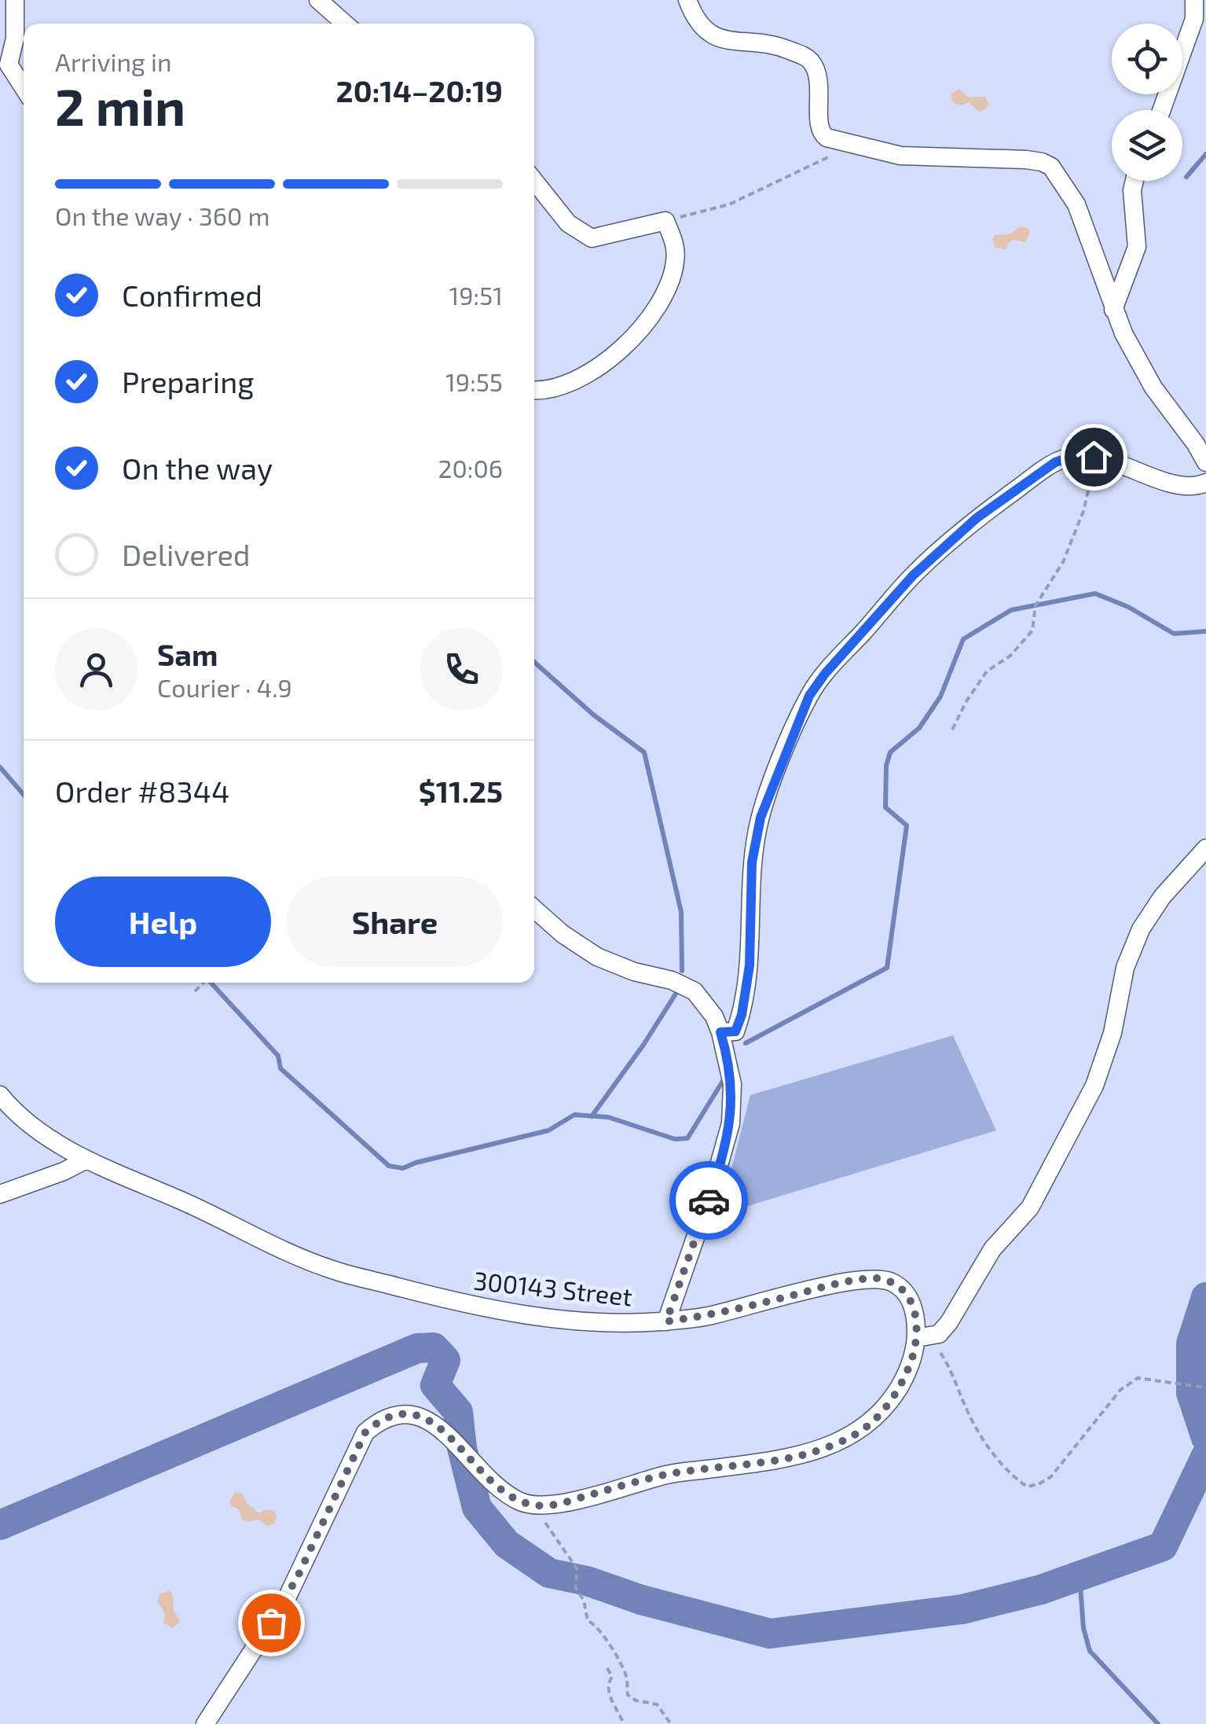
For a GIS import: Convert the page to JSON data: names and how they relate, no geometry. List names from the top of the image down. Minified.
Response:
{"streets":{"street":["300143 Street"]},"page":{"heading":["2 min","Arriving in","20:14–20:19"],"panel":["Sam","Courier · 4.9","Order #8344","$11.25"],"bar":"On the way · 360 m","list":[["Confirmed","19:51"],["Preparing","19:55"],["On the way","20:06"],"Delivered"],"buttons":["Help","Share"]}}
